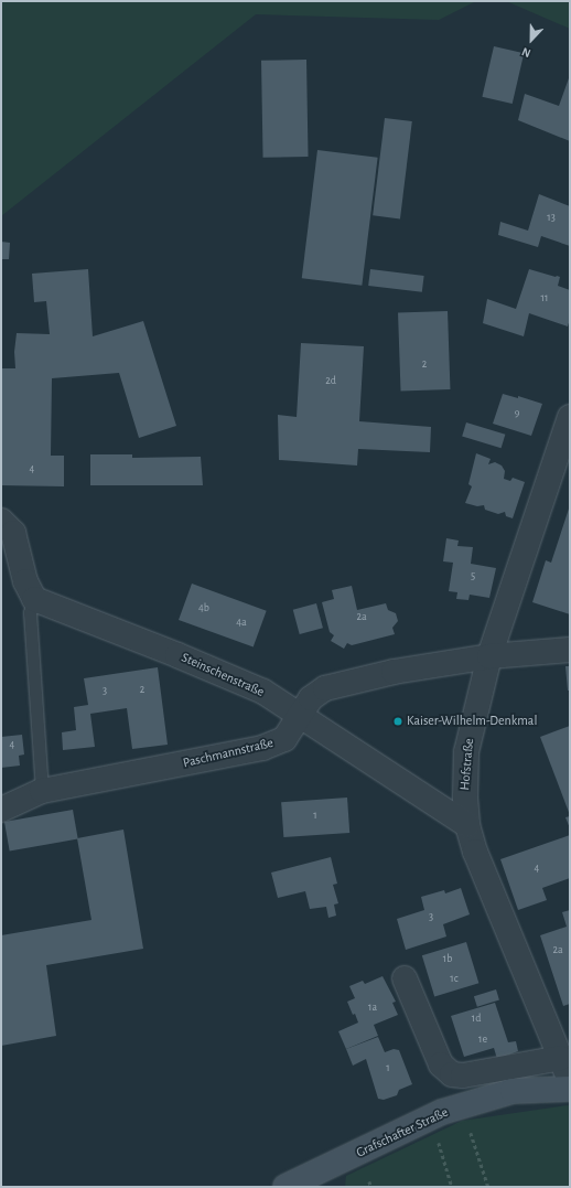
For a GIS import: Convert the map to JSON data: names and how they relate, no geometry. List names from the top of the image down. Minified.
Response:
{"streets":{"main road":["Grafschafter Straße"],"street":["Steinschenstraße","Paschmannstraße","Hofstraße"]},"crossings":[["Steinschenstraße","Paschmannstraße"]],"places":["Kaiser-Wilhelm-Denkmal"],"house_numbers":["13","11","2","2d","9","4","5","4b","2a","4a","2","3","4","1","4","3","2a","1b","1c","1a","1d","1e","1"],"north":"bottom"}
